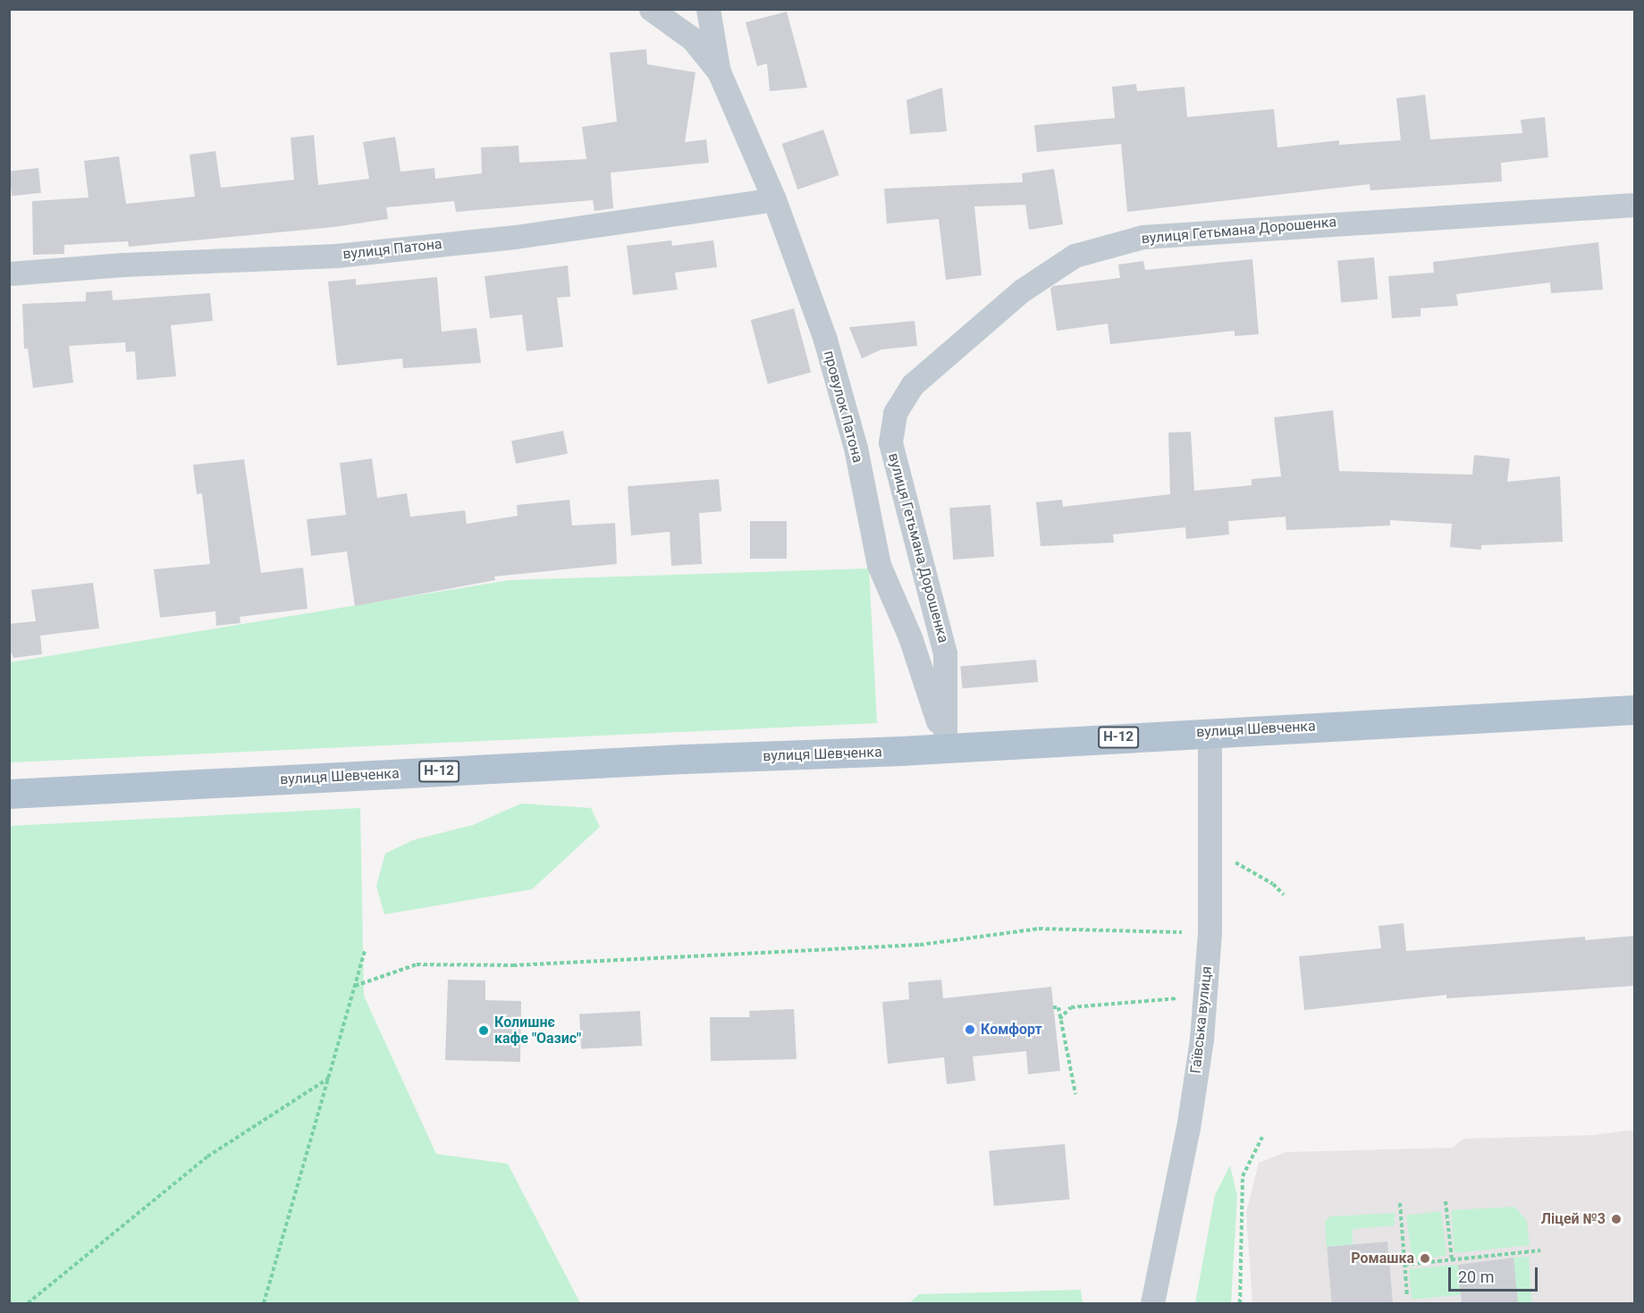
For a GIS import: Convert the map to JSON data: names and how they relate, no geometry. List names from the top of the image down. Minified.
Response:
{"streets":{"main road":["вулиця Шевченка","Н-12"],"street":["вулиця Гетьмана Дорошенка","вулиця Патона","провулок Патона","Гаївська вулиця"]},"crossings":[["вулиця Гетьмана Дорошенка","провулок Патона"],["вулиця Гетьмана Дорошенка","вулиця Шевченка"],["вулиця Патона","провулок Патона"],["провулок Патона","вулиця Шевченка"],["вулиця Шевченка","Гаївська вулиця"]],"places":["Комфорт","Колишнє кафе \"Оазис\"","Ліцей №3","Ромашка"],"scale_bar":"20 m"}
